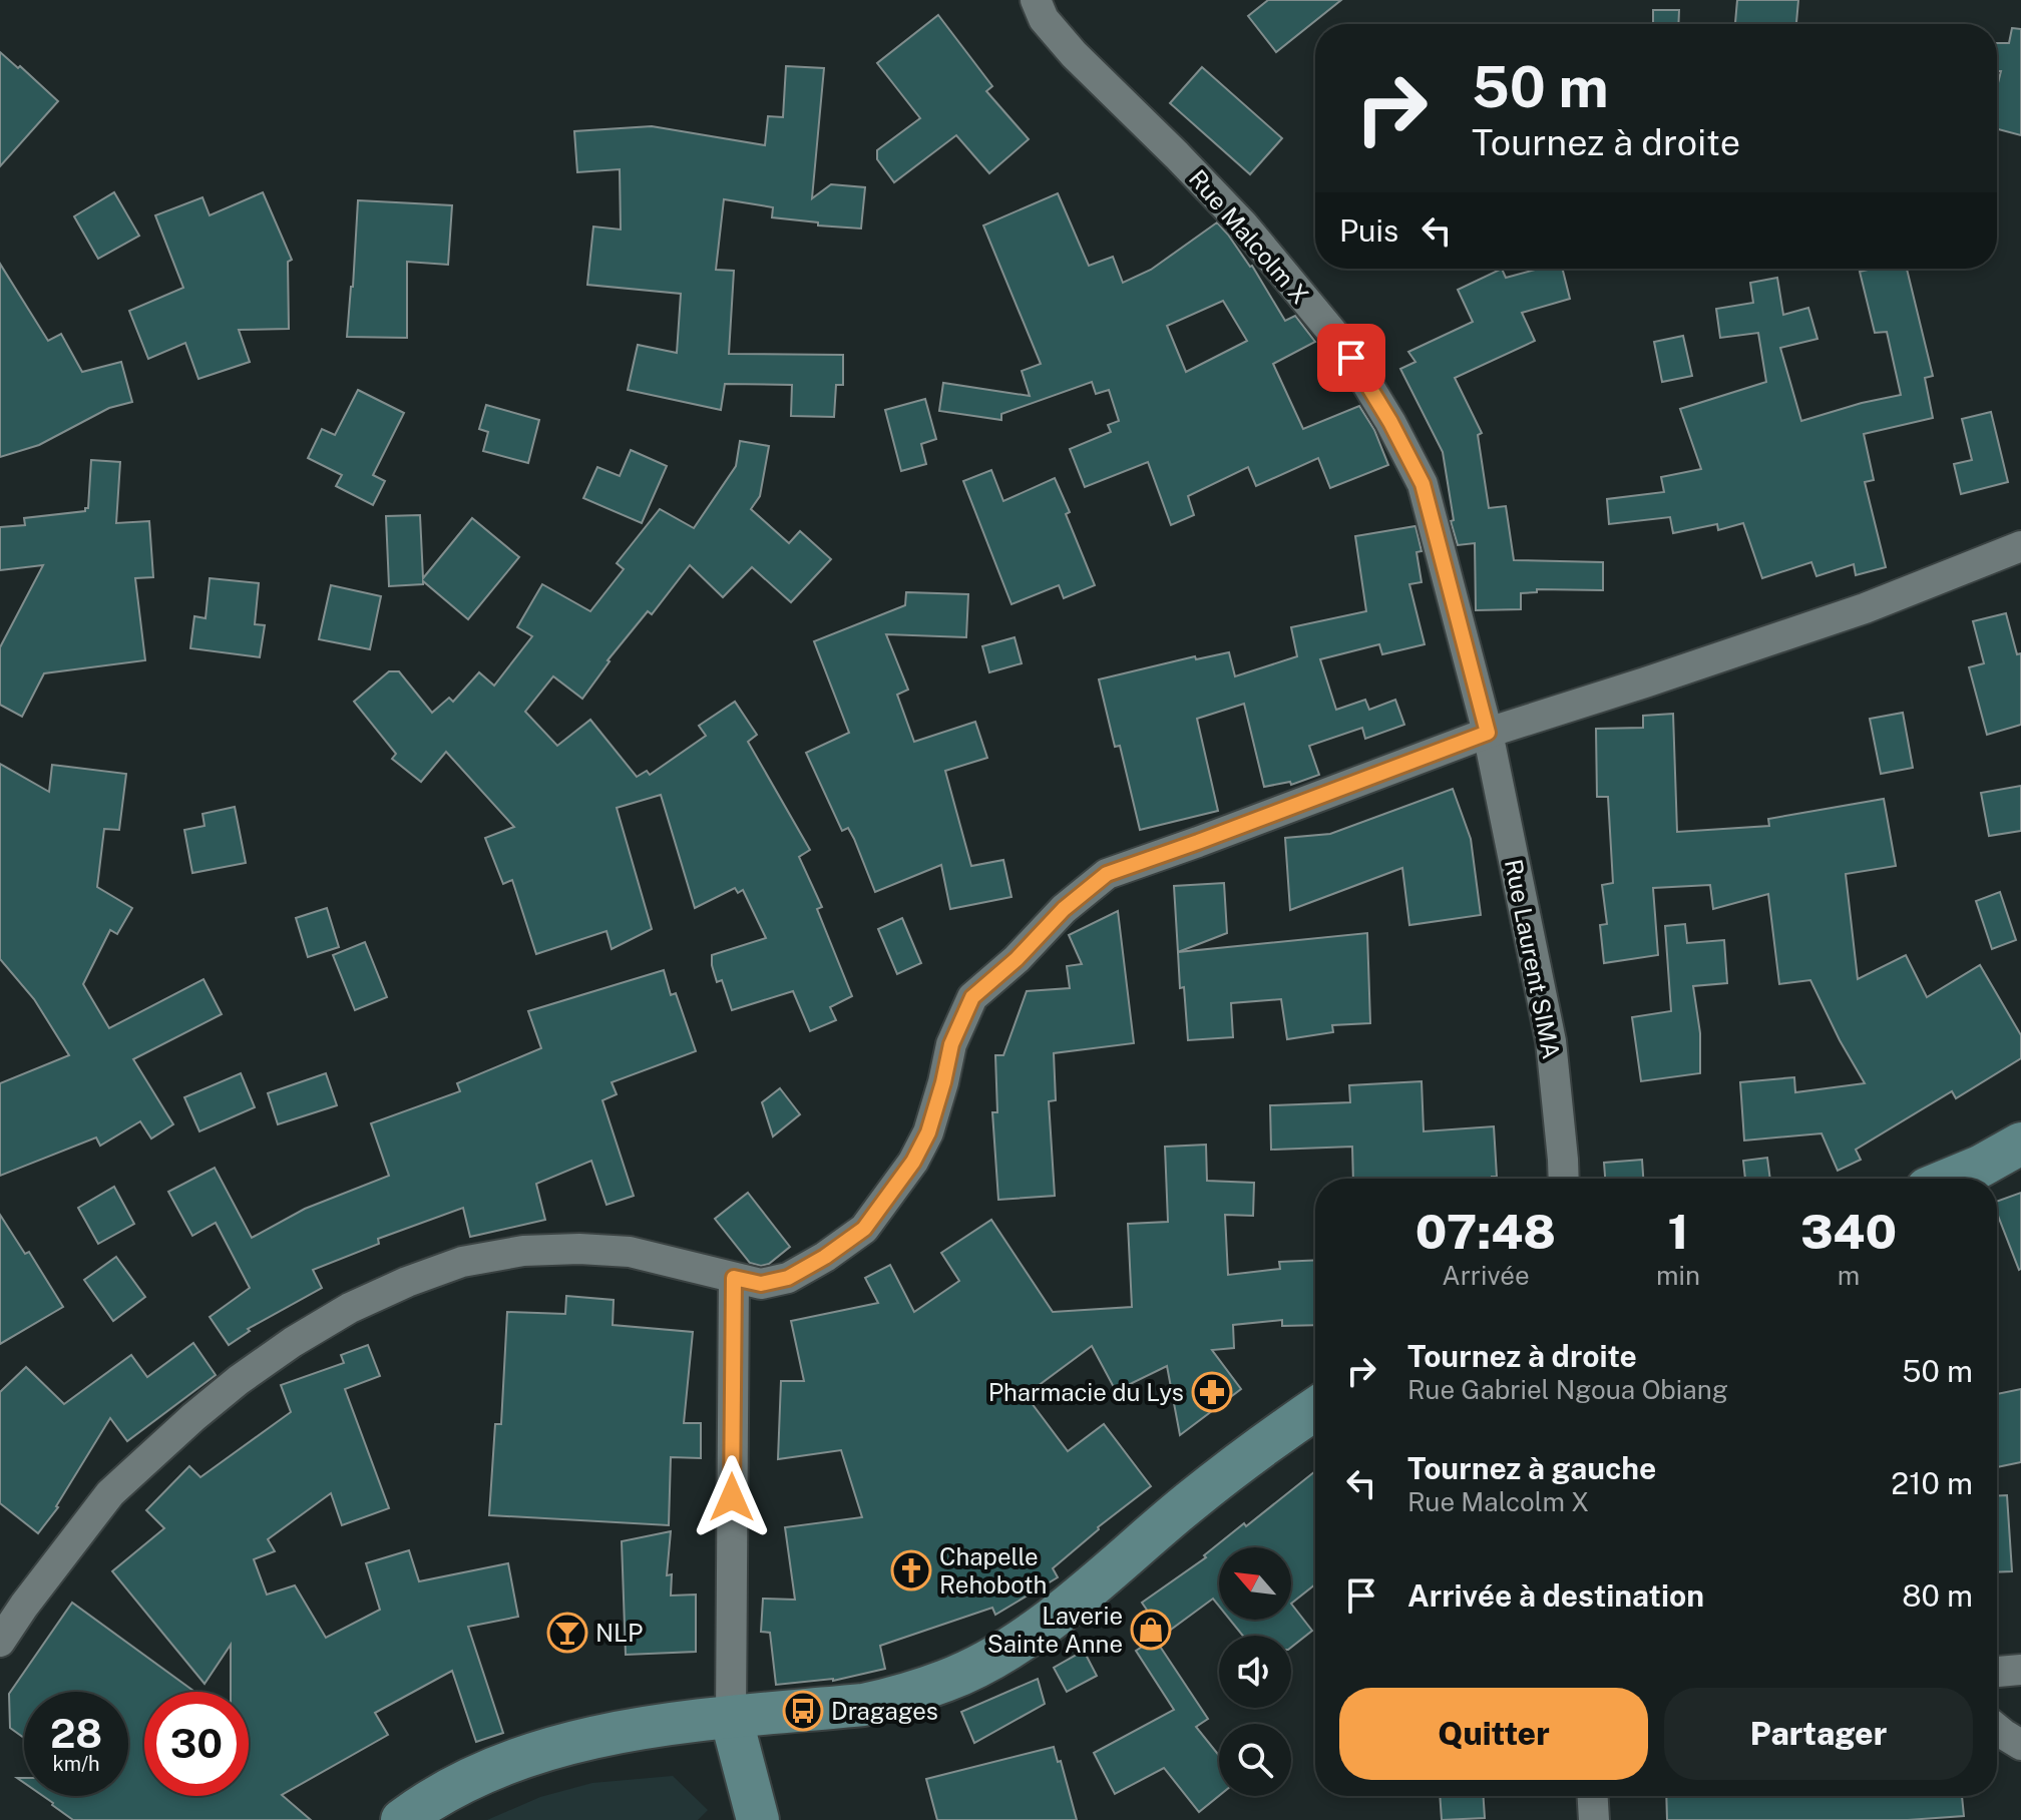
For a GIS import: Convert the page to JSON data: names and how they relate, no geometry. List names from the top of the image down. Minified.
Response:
{"streets":{"street":["Rue Malcolm X","Rue Laurent SIMA"]},"crossings":[["Rue Malcolm X","Rue Laurent SIMA"]],"places":{"pharmacy":["Pharmacie du Lys"],"church":["Chapelle Rehoboth"],"shop":["Laverie Sainte Anne"],"bar":["NLP"],"bus stop":["Dragages"]},"north":"top left","page":{"turn":["50 m","Tournez à droite"],"then":"Puis","eta":["07:48","Arrivée","1","min","340","m"],"list":[{"name":"Tournez à droite","note":"Rue Gabriel Ngoua Obiang","value":"50 m"},{"name":"Tournez à gauche","note":"Rue Malcolm X","value":"210 m"},{"name":"Arrivée à destination","value":"80 m"}],"buttons":["Quitter","Partager"],"speed":"28 km/h","limit":"30"}}
